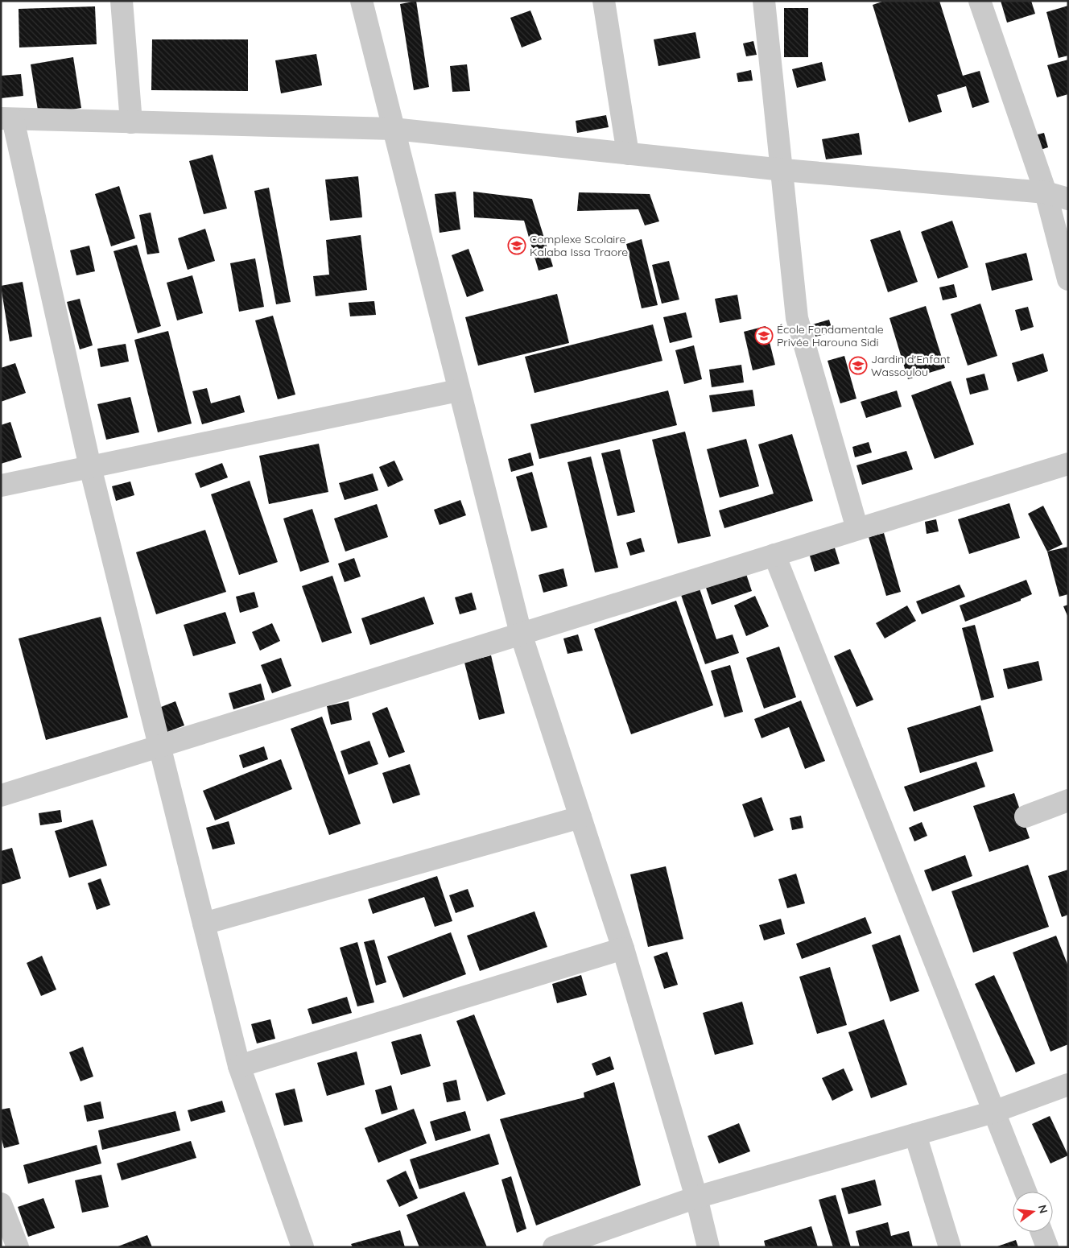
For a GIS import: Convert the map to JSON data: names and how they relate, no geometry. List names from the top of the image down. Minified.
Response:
{"places":{"school or university":["Complexe Scolaire Kalaba Issa Traore","École Fondamentale Privée Harouna Sidi","Jardin d'Enfant Wassoulou"]},"north":"right"}
